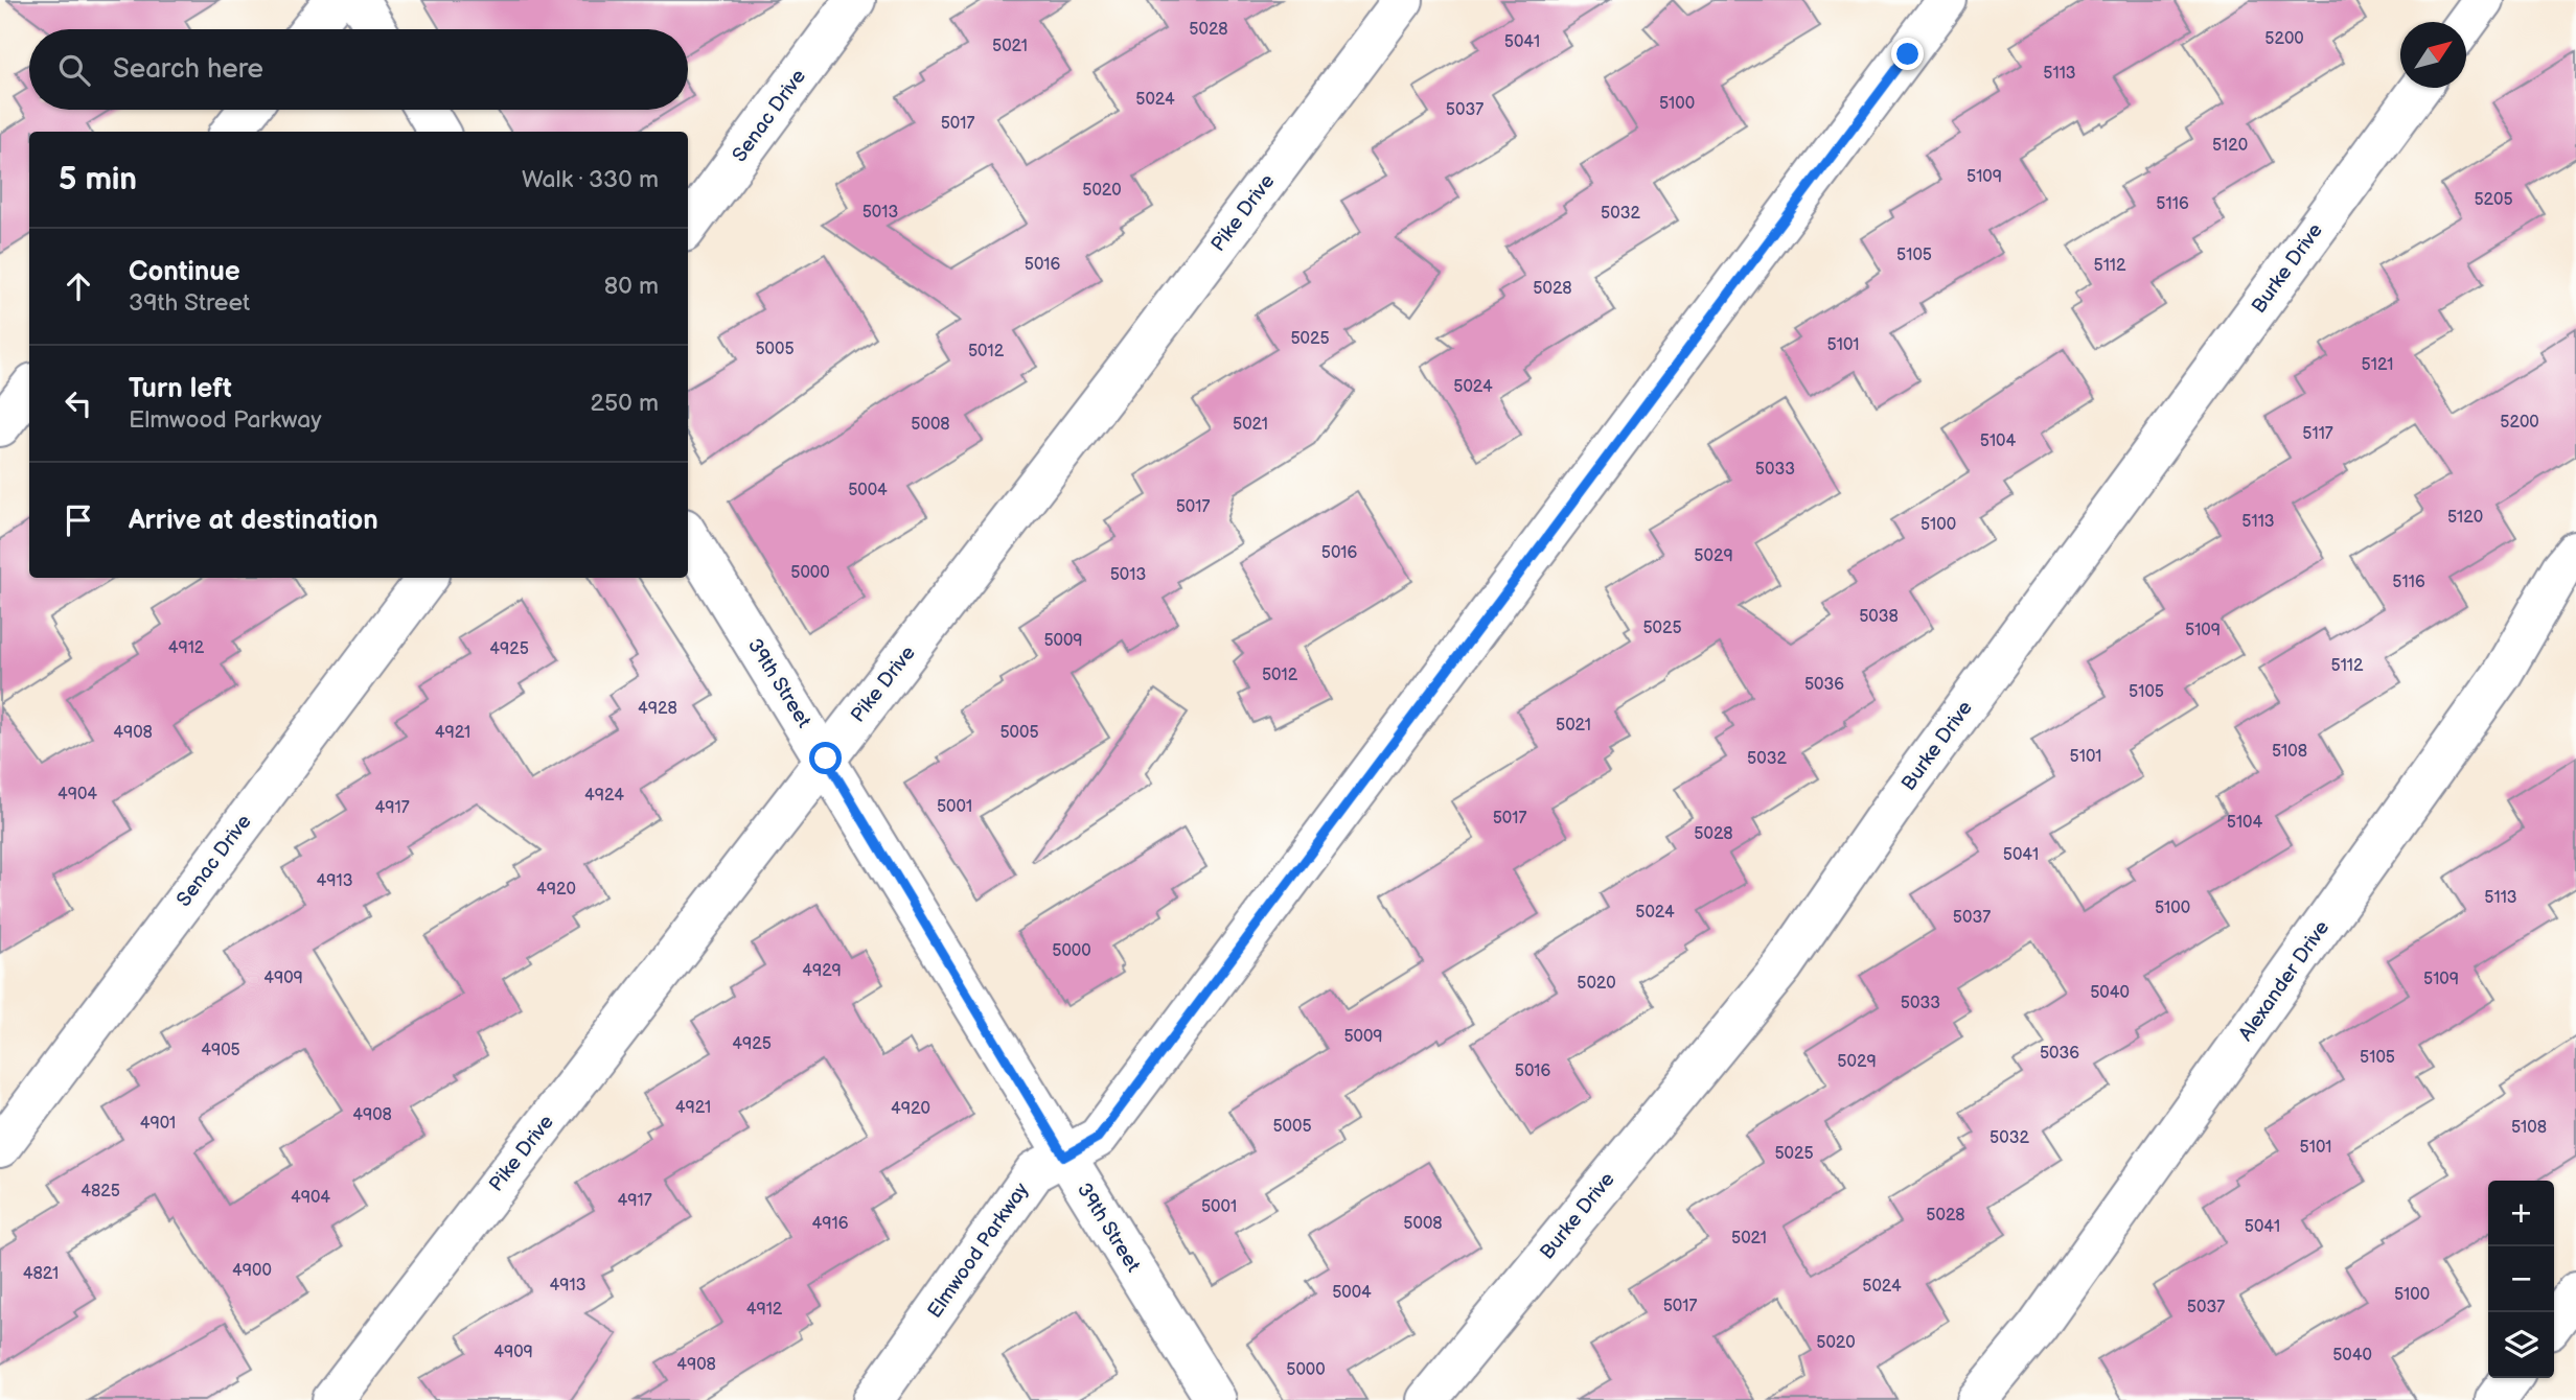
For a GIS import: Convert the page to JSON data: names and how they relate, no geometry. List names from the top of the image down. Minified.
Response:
{"streets":{"street":["Senac Drive","Pike Drive","Burke Drive","39th Street","Alexander Drive","Elmwood Parkway"]},"crossings":[["Pike Drive","39th Street"],["39th Street","Elmwood Parkway"]],"house_numbers":["5028","5200","5041","5021","5113","5024","5100","5037","5017","5120","5109","5020","5205","5116","5013","5032","5105","5016","5112","5028","5025","5101","5005","5012","5121","5024","5200","5008","5021","5117","5104","5033","5004","5017","5120","5113","5100","5016","5029","5000","5013","5116","5038","5025","5109","5009","4912","4925","5112","5012","5036","5105","4928","5021","4908","4921","5005","5108","5101","5032","4904","4924","5001","4917","5017","5104","5028","5041","4913","4920","5113","5100","5024","5037","5000","4929","4909","5109","5020","5040","5033","5009","4925","4905","5036","5105","5029","5016","4921","4920","4908","4901","5005","5108","5032","5101","5025","4825","4904","4917","5001","5028","4916","5008","5041","5021","4900","4821","4913","5024","5004","5100","5017","5037","4912","5020","4909","5040","4908","5000"],"north":"top right","page":{"search":"Search here","heading":["5 min","Walk · 330 m"],"list":[["Continue","39th Street","80 m"],["Turn left","Elmwood Parkway","250 m"],"Arrive at destination"],"map_buttons":["+","−"]}}
